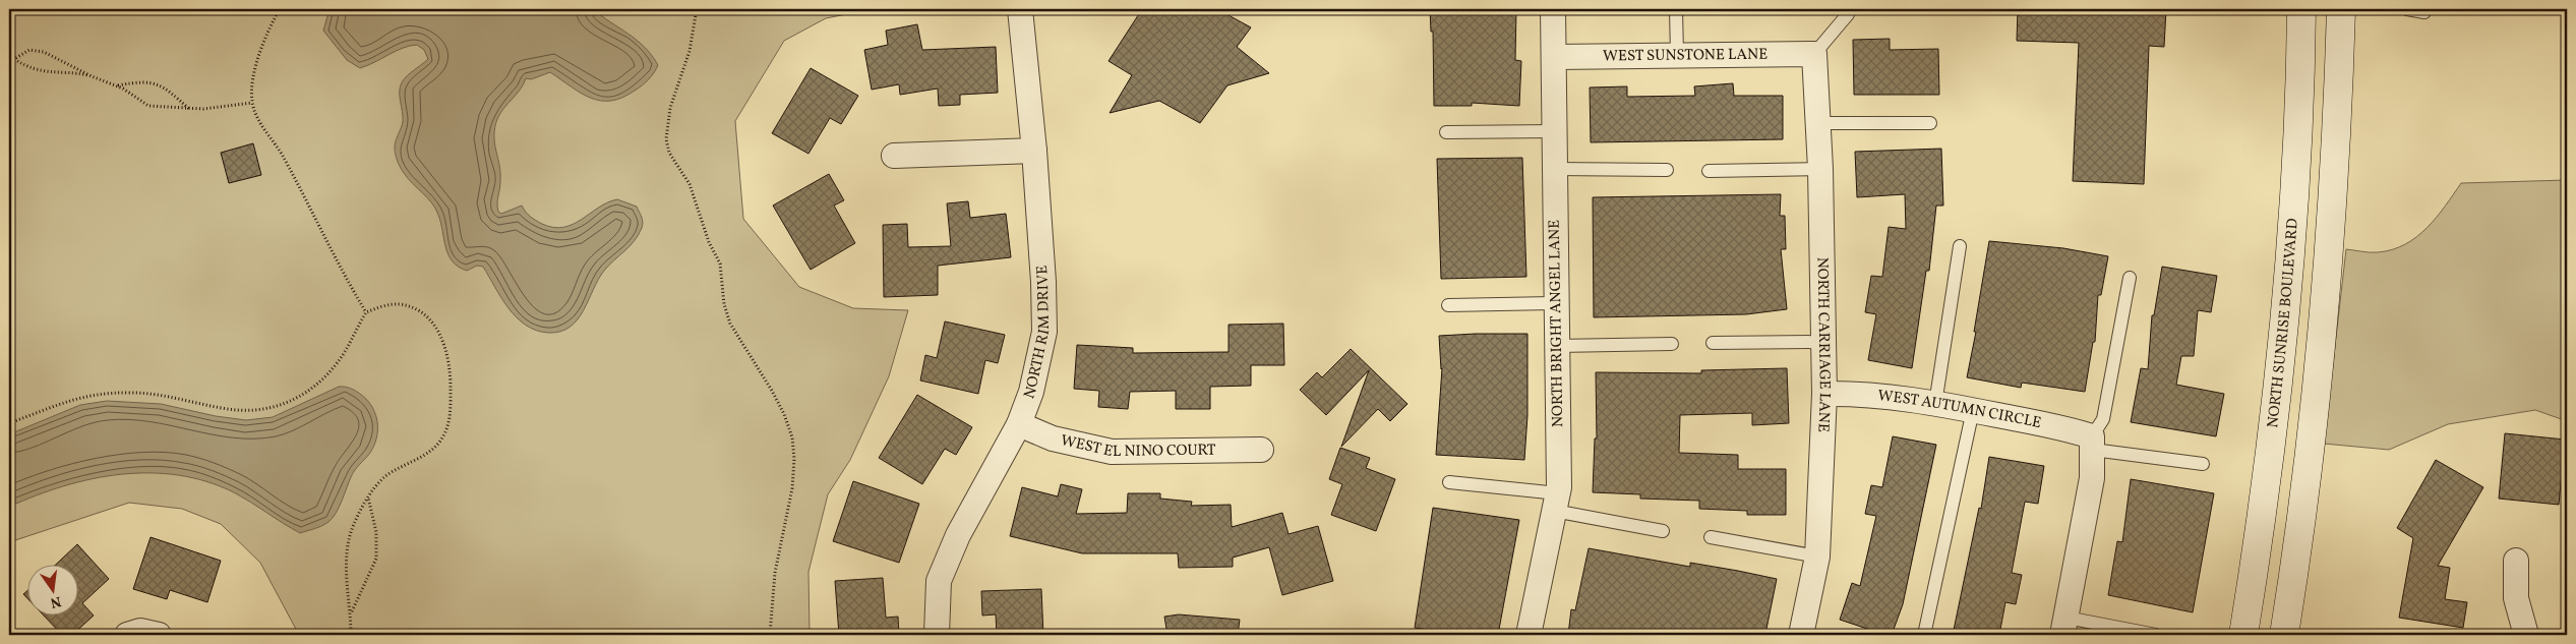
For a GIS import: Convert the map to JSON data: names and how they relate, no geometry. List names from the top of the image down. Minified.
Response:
{"streets":{"street":["WEST SUNSTONE LANE","NORTH SUNRISE BOULEVARD","NORTH BRIGHT ANGEL LANE","NORTH RIM DRIVE","NORTH CARRIAGE LANE","WEST AUTUMN CIRCLE","WEST EL NINO COURT"]},"crossings":[["WEST SUNSTONE LANE","NORTH BRIGHT ANGEL LANE"],["WEST SUNSTONE LANE","NORTH CARRIAGE LANE"],["NORTH RIM DRIVE","WEST EL NINO COURT"],["NORTH CARRIAGE LANE","WEST AUTUMN CIRCLE"]],"north":"bottom"}
